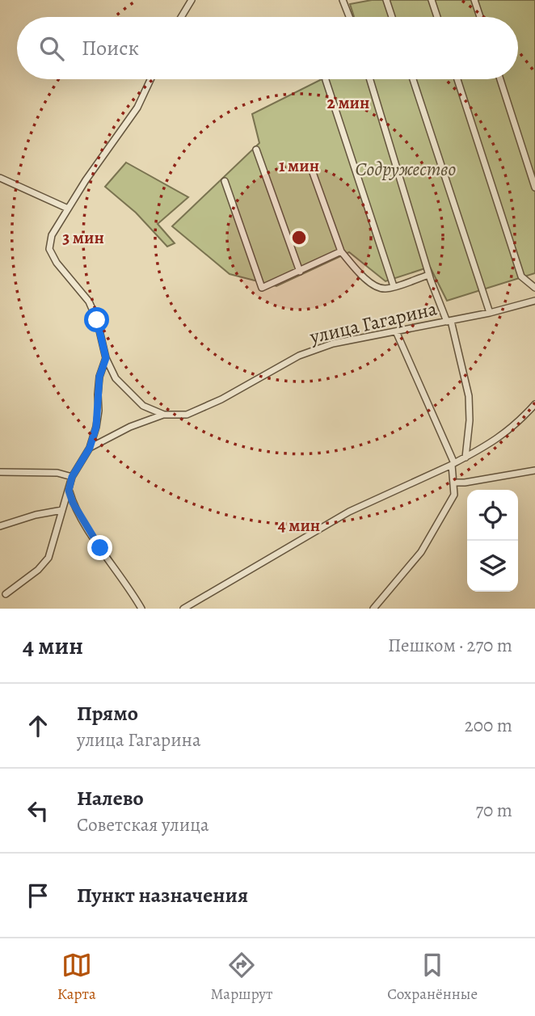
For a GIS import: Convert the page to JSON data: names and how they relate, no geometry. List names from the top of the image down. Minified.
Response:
{"streets":{"street":["улица Гагарина"]},"parks":["Содружество"],"page":{"search":"Поиск","heading":["4 мин","Пешком · 270 m"],"list":[["Прямо","улица Гагарина","200 m"],["Налево","Советская улица","70 m"],"Пункт назначения"],"nav":["Карта","Маршрут","Сохранённые"]},"rings":["2 мин","1 мин","3 мин","4 мин"]}
